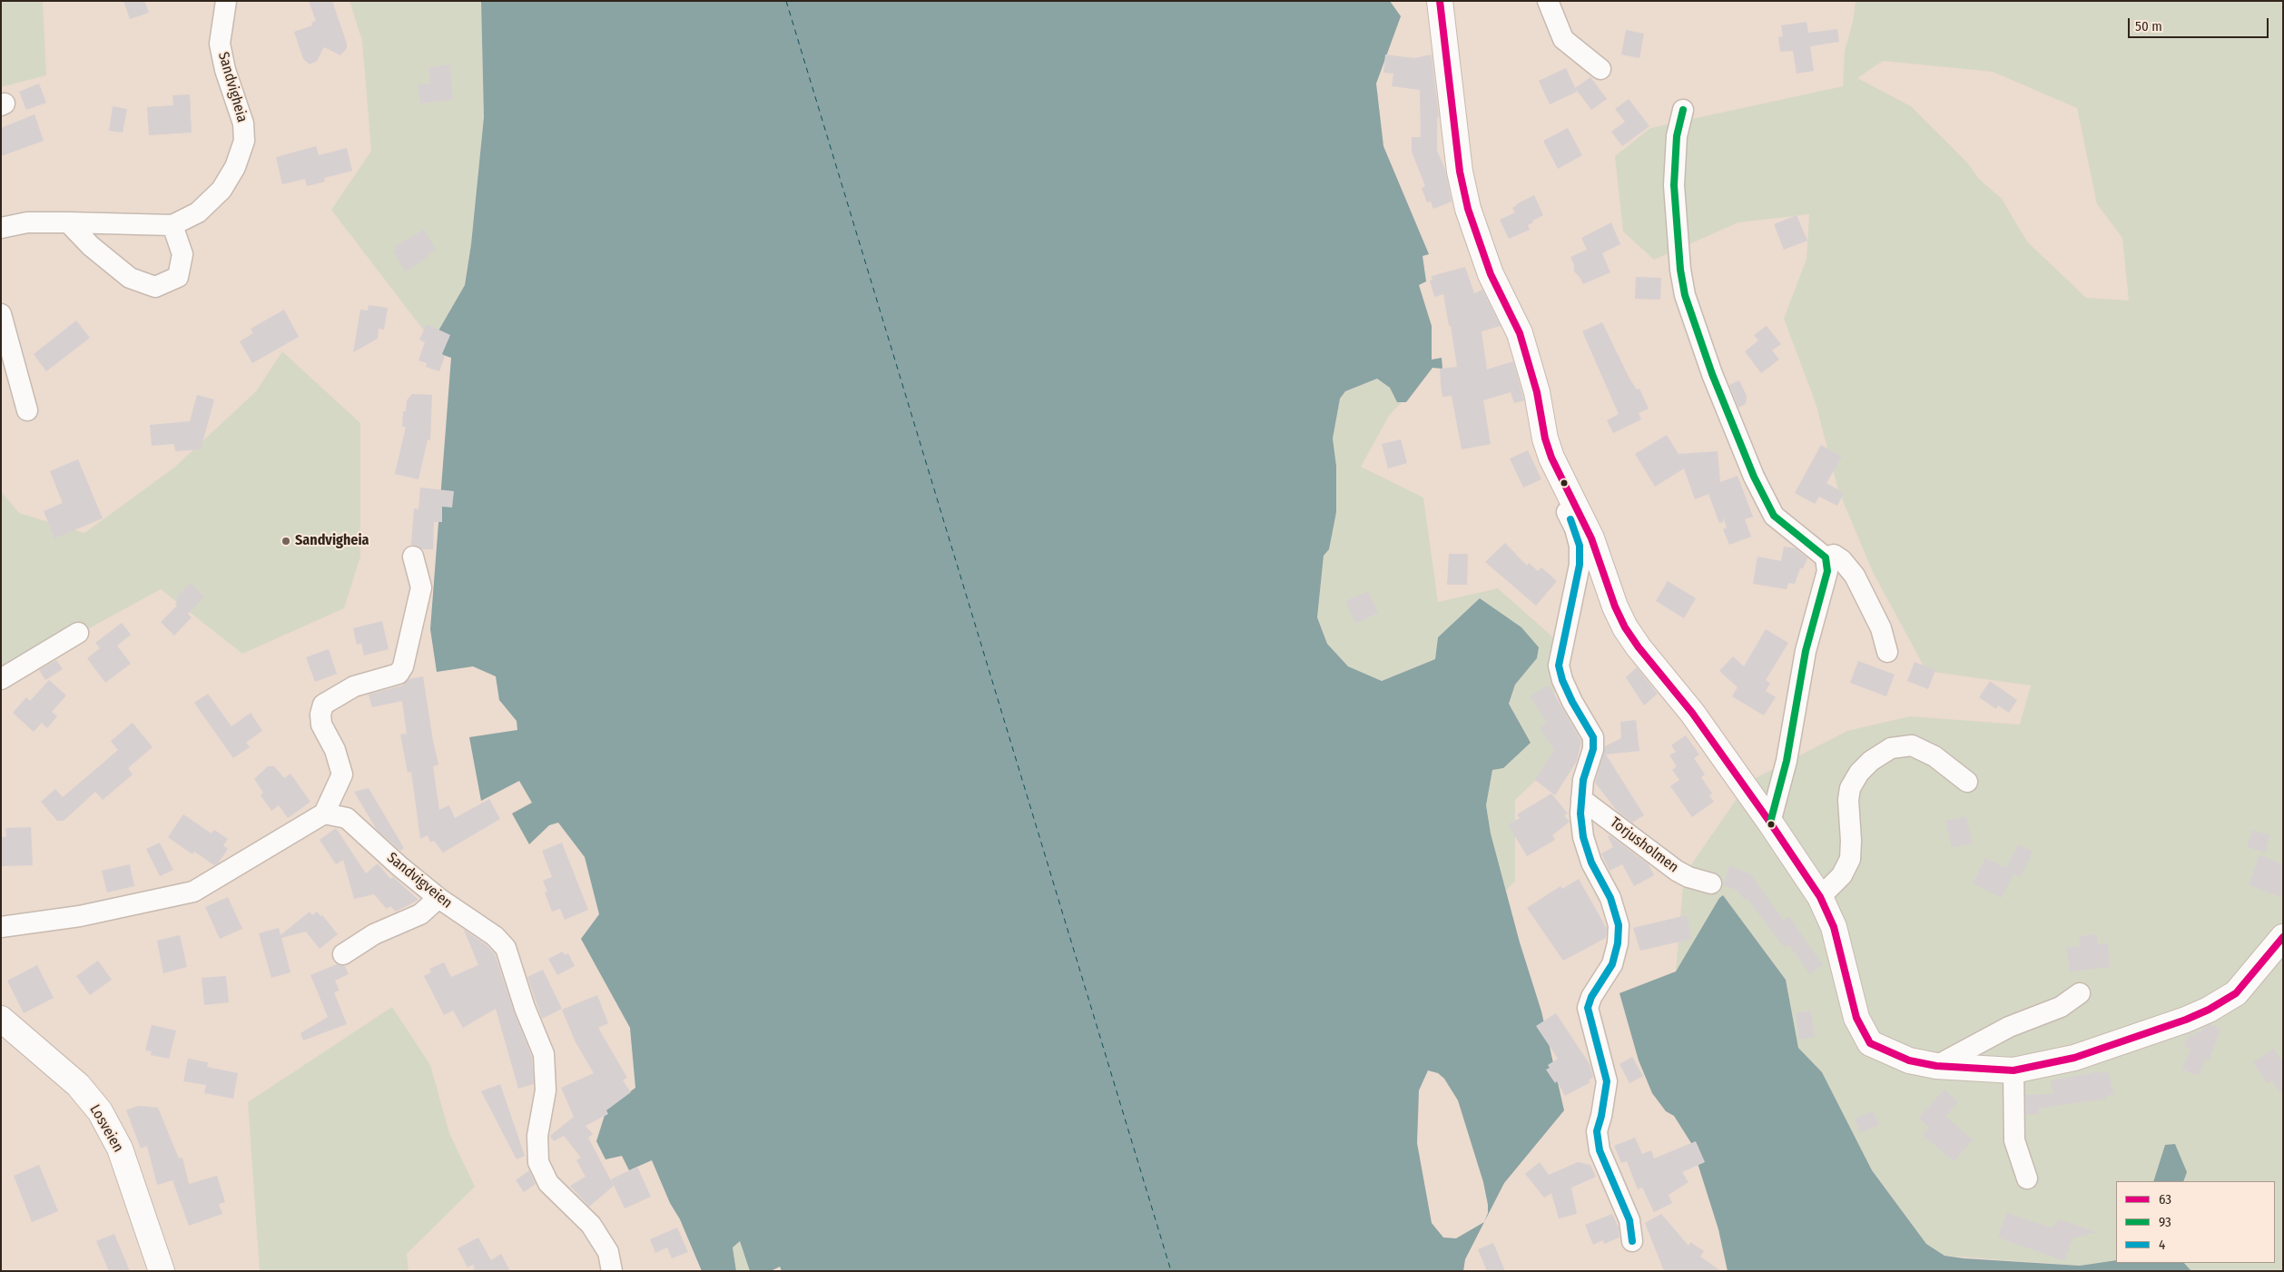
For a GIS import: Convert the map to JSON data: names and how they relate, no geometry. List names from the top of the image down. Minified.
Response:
{"streets":{"main road":["Losveien"],"street":["Sandvigheia","Torjusholmen","Sandvigveien"]},"places":["Sandvigheia"],"lines":["transit line 63","transit line 93","transit line 4"],"legend":["63","93","4"],"scale_bar":"50 m"}
